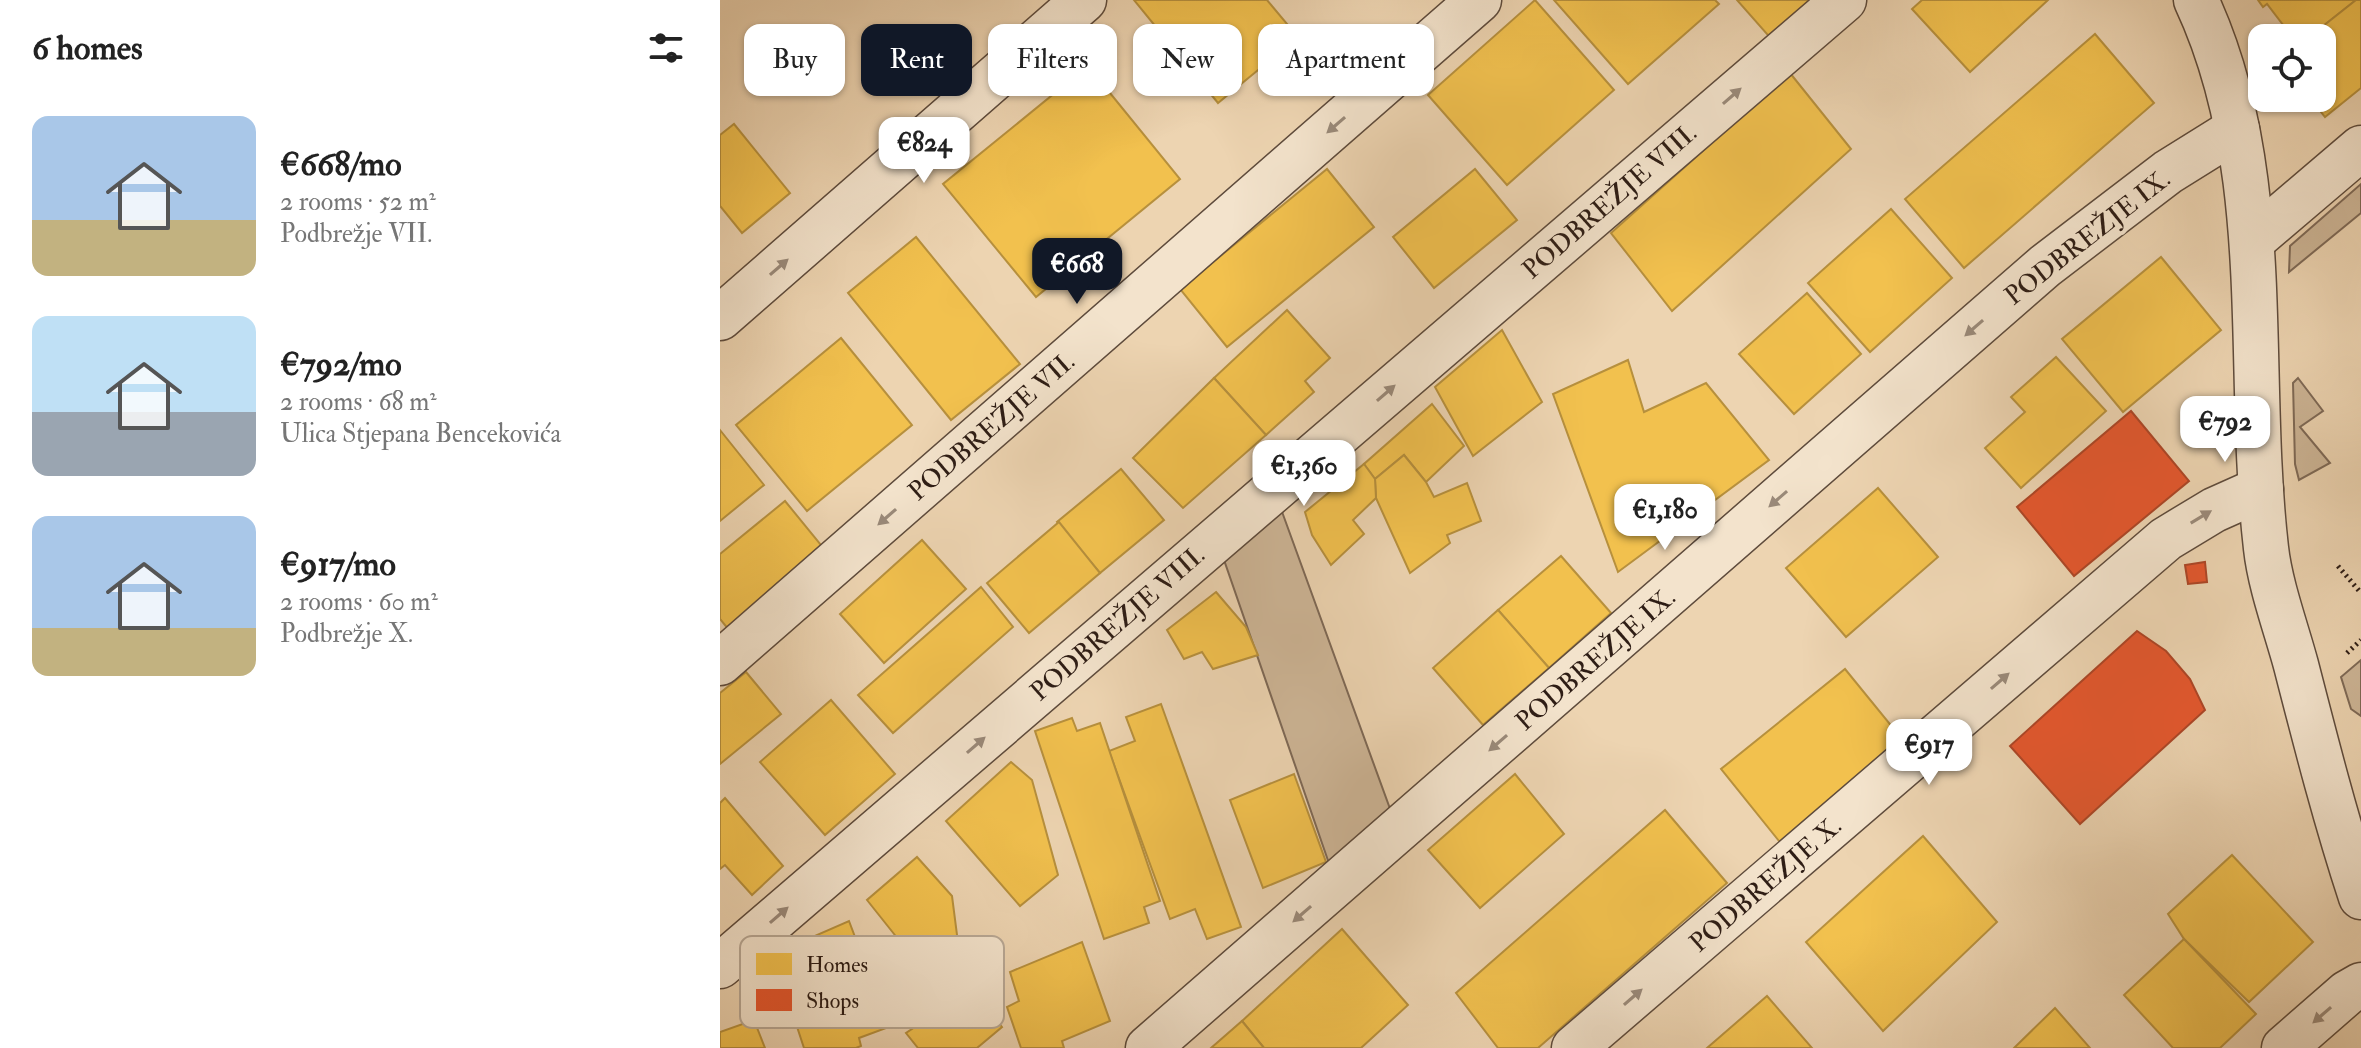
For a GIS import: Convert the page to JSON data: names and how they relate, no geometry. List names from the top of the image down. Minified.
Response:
{"streets":{"street":["PODBREŽJE VIII.","PODBREŽJE IX.","PODBREŽJE VII.","PODBREŽJE X."]},"one_way":["PODBREŽJE VIII.","PODBREŽJE IX.","PODBREŽJE X."],"legend":["Homes","Shops"],"page":{"heading":"6 homes","chip":["Buy","Rent","Filters","New","Apartment"],"list":[{"name":"€668/mo","note":"2 rooms · 52 m² · Podbrežje VII."},{"name":"€792/mo","note":"2 rooms · 68 m² · Ulica Stjepana Bencekovića"},{"name":"€917/mo","note":"2 rooms · 60 m² · Podbrežje X."}],"price":["€824","€668","€792","€1,360","€1,180","€917"]}}
